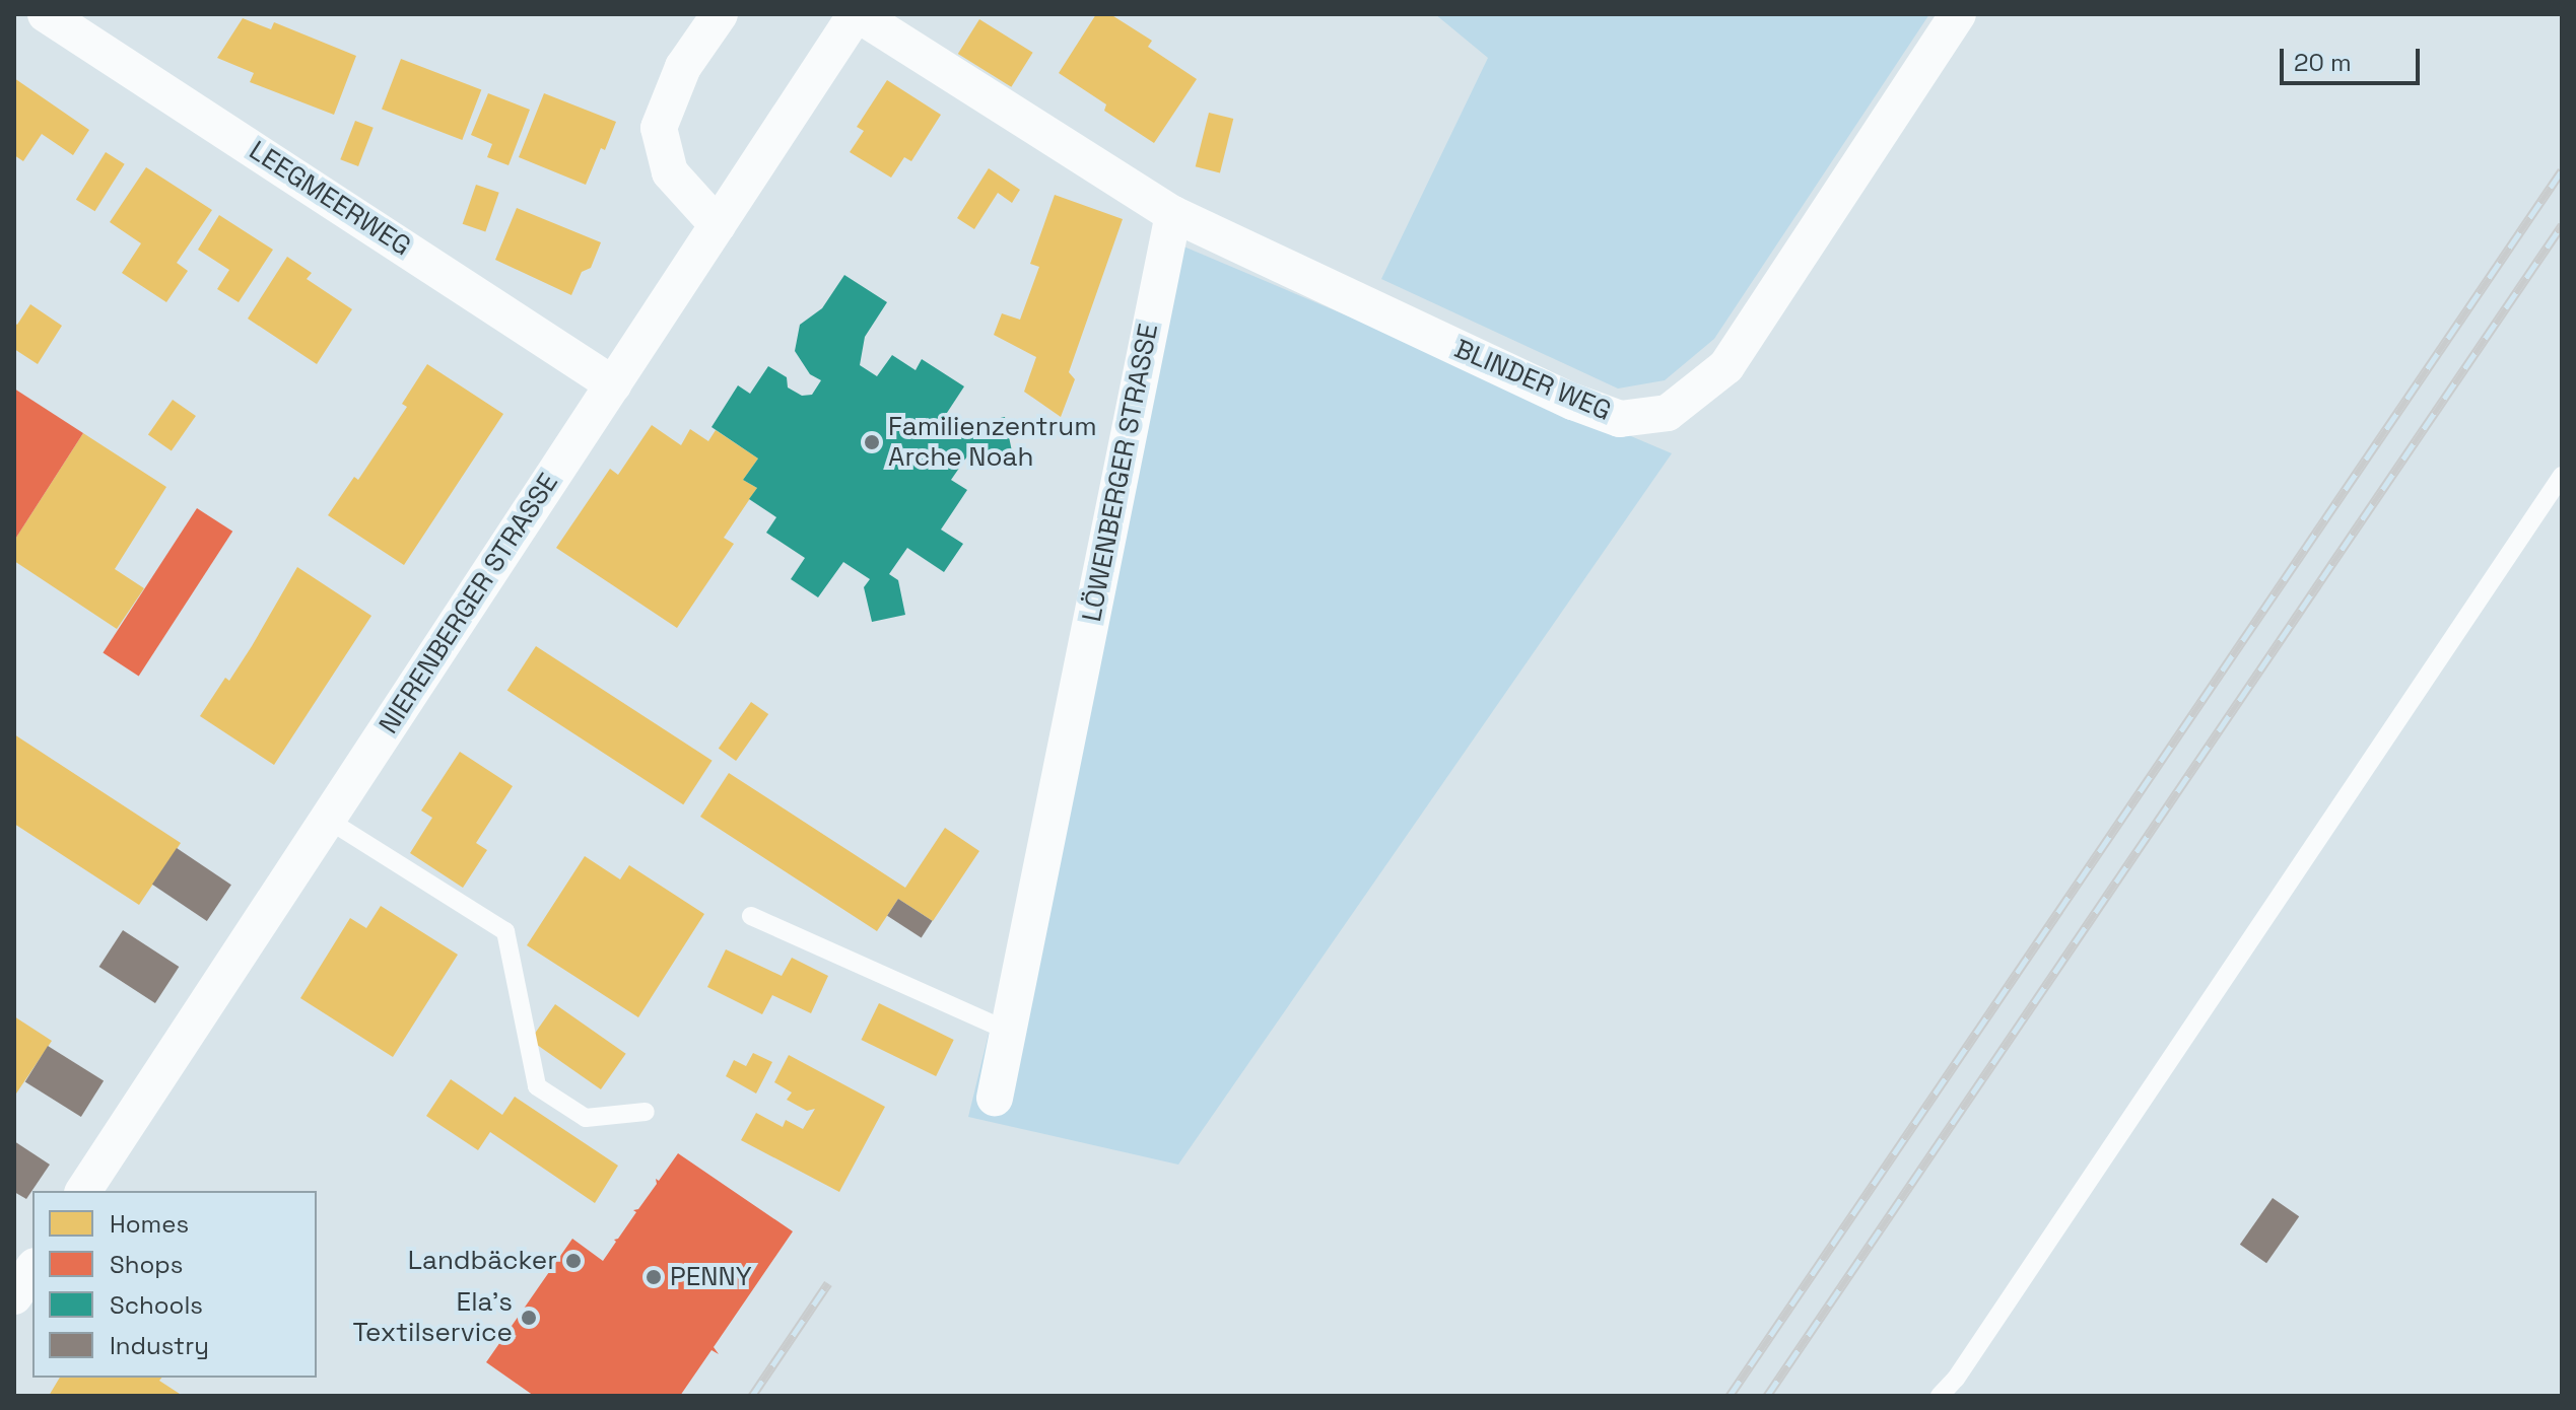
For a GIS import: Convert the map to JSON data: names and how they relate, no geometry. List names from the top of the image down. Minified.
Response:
{"streets":{"street":["LEEGMEERWEG","BLINDER WEG","LÖWENBERGER STRASSE","NIERENBERGER STRASSE"]},"crossings":[["LEEGMEERWEG","NIERENBERGER STRASSE"],["BLINDER WEG","LÖWENBERGER STRASSE"]],"places":["Familienzentrum Arche Noah","Landbäcker","PENNY","Ela's Textilservice"],"legend":["Homes","Shops","Schools","Industry"],"scale_bar":"20 m"}
